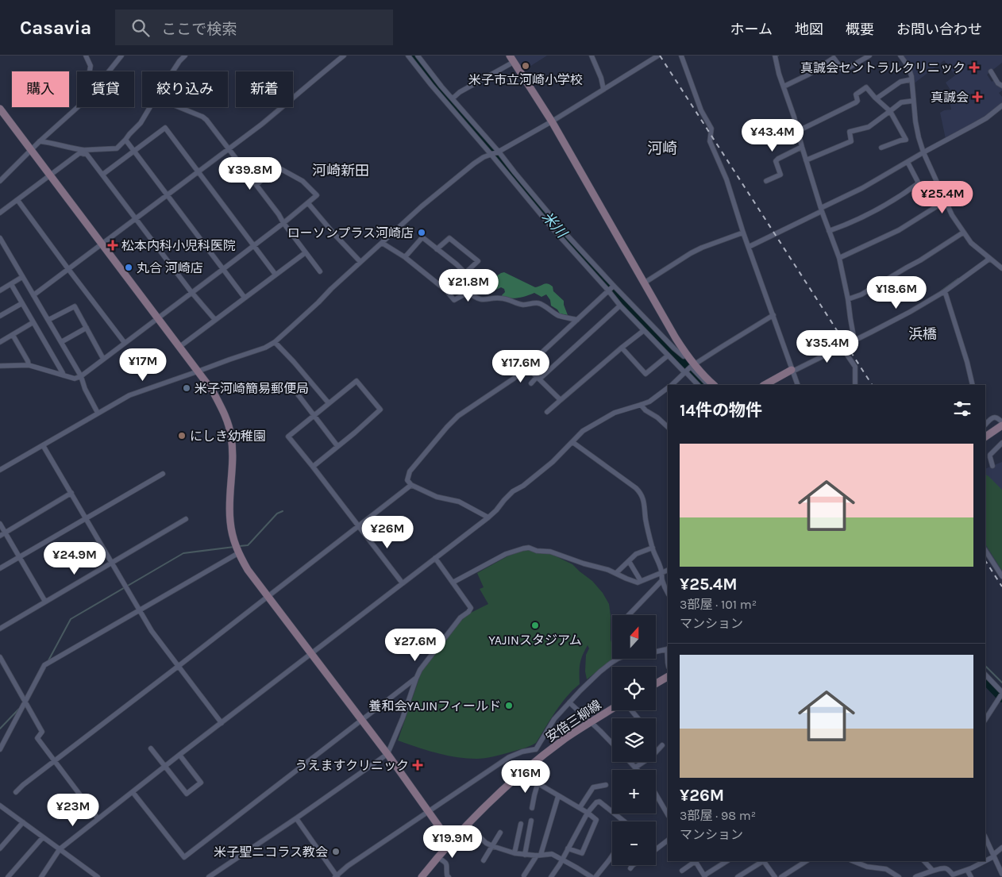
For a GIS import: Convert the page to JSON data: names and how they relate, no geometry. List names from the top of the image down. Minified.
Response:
{"streets":{"street":["安倍三柳線"]},"districts":["河崎","河崎新田","浜橋"],"water":["米川"],"places":{"other":["米子市立河崎小学校","ローソンプラス河崎店","丸合 河崎店","米子河崎簡易郵便局","にしき幼稚園","YAJINスタジアム","養和会YAJINフィールド","米子聖ニコラス教会"],"health":["真誠会セントラルクリニック","真誠会","松本内科小児科医院","うえますクリニック"]},"north":"top","page":{"header":"Casavia","search":"ここで検索","nav":["ホーム","地図","概要","お問い合わせ"],"chip":["購入","賃貸","絞り込み","新着"],"price":["¥43.4M","¥39.8M","¥25.4M","¥21.8M","¥18.6M","¥35.4M","¥17M","¥17.6M","¥26M","¥24.9M","¥27.6M","¥16M","¥23M","¥19.9M"],"heading":"14件の物件","list":[{"name":"¥25.4M","note":"3部屋 · 101 m² · マンション"},{"name":"¥26M","note":"3部屋 · 98 m² · マンション"}],"map_buttons":["+","−"]}}
